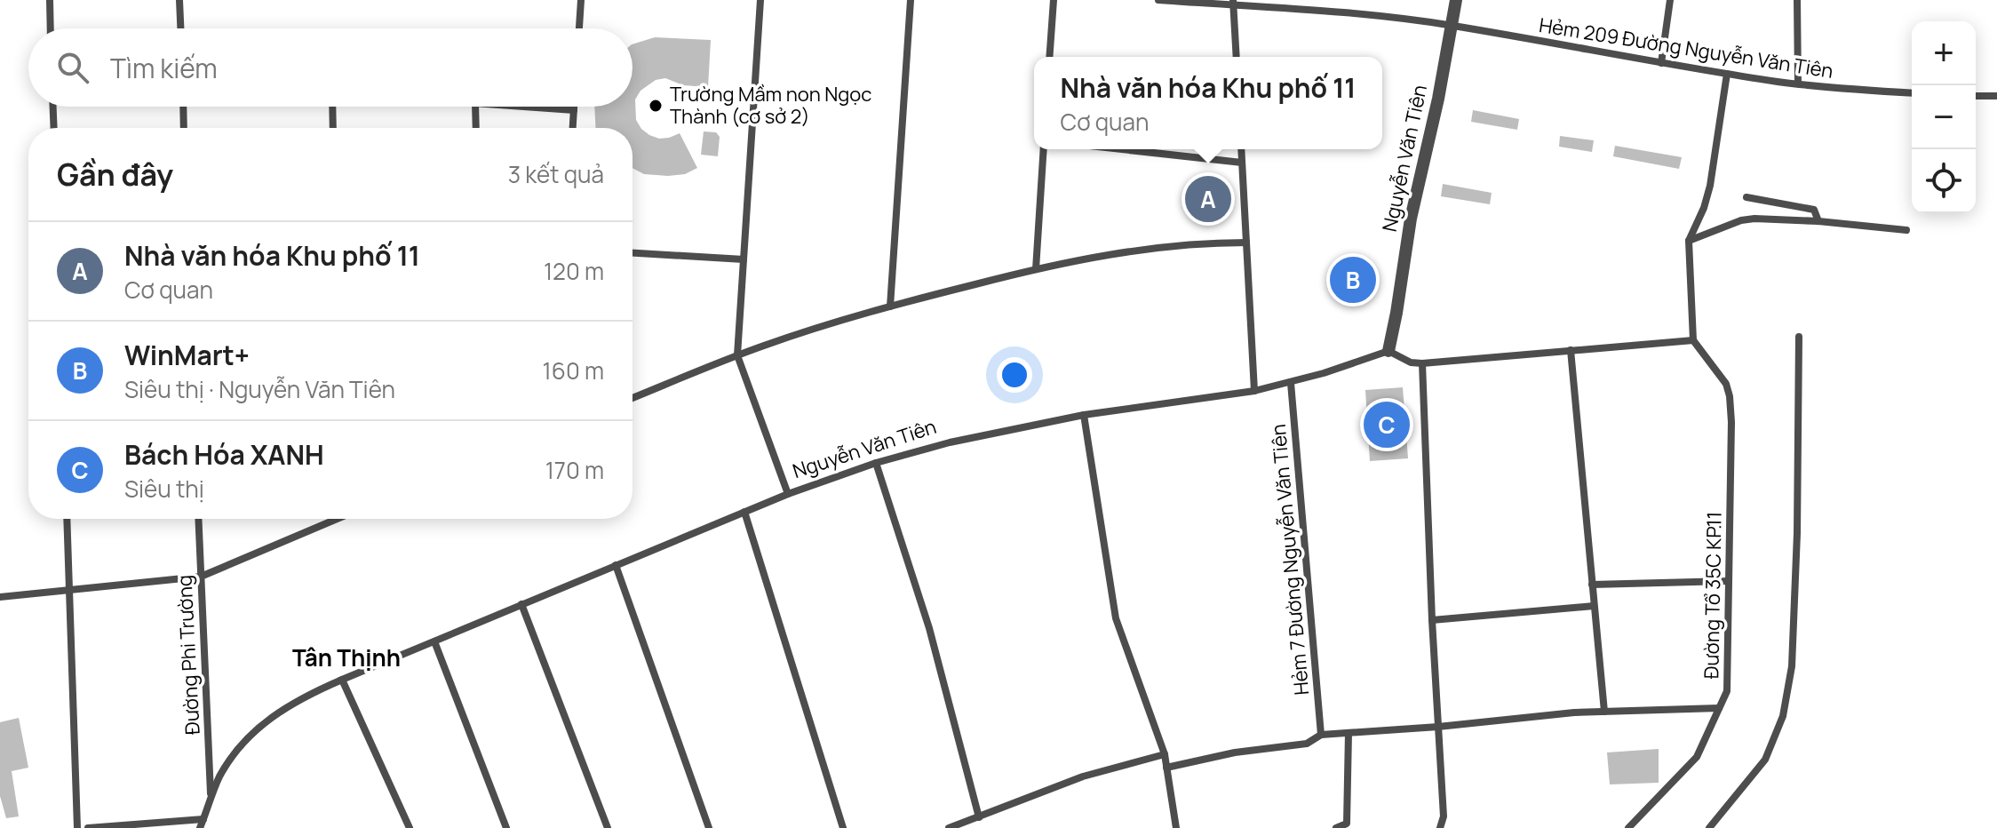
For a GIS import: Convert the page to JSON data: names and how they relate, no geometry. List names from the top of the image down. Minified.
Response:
{"streets":{"street":["Hẻm 209 Đường Nguyễn Văn Tiên","Nguyễn Văn Tiên","Hẻm 7 Đường Nguyễn Văn Tiên","Đường Tổ 35C KP.11","Đường Phi Trường"]},"crossings":[["Hẻm 209 Đường Nguyễn Văn Tiên","Nguyễn Văn Tiên"],["Nguyễn Văn Tiên","Hẻm 7 Đường Nguyễn Văn Tiên"],["Nguyễn Văn Tiên","Đường Phi Trường"]],"districts":["Tân Thịnh"],"places":["Trường Mầm non Ngọc Thành (cơ sở 2)"],"page":{"map_buttons":["+","−"],"search":"Tìm kiếm","popup":["Nhà văn hóa Khu phố 11","Cơ quan"],"heading":["Gần đây","3 kết quả"],"pins":["A","B","C"],"list":[{"mark":"A","name":"Nhà văn hóa Khu phố 11","note":"Cơ quan","value":"120 m"},{"mark":"B","name":"WinMart+","note":"Siêu thị · Nguyễn Văn Tiên","value":"160 m"},{"mark":"C","name":"Bách Hóa XANH","note":"Siêu thị","value":"170 m"}]}}
